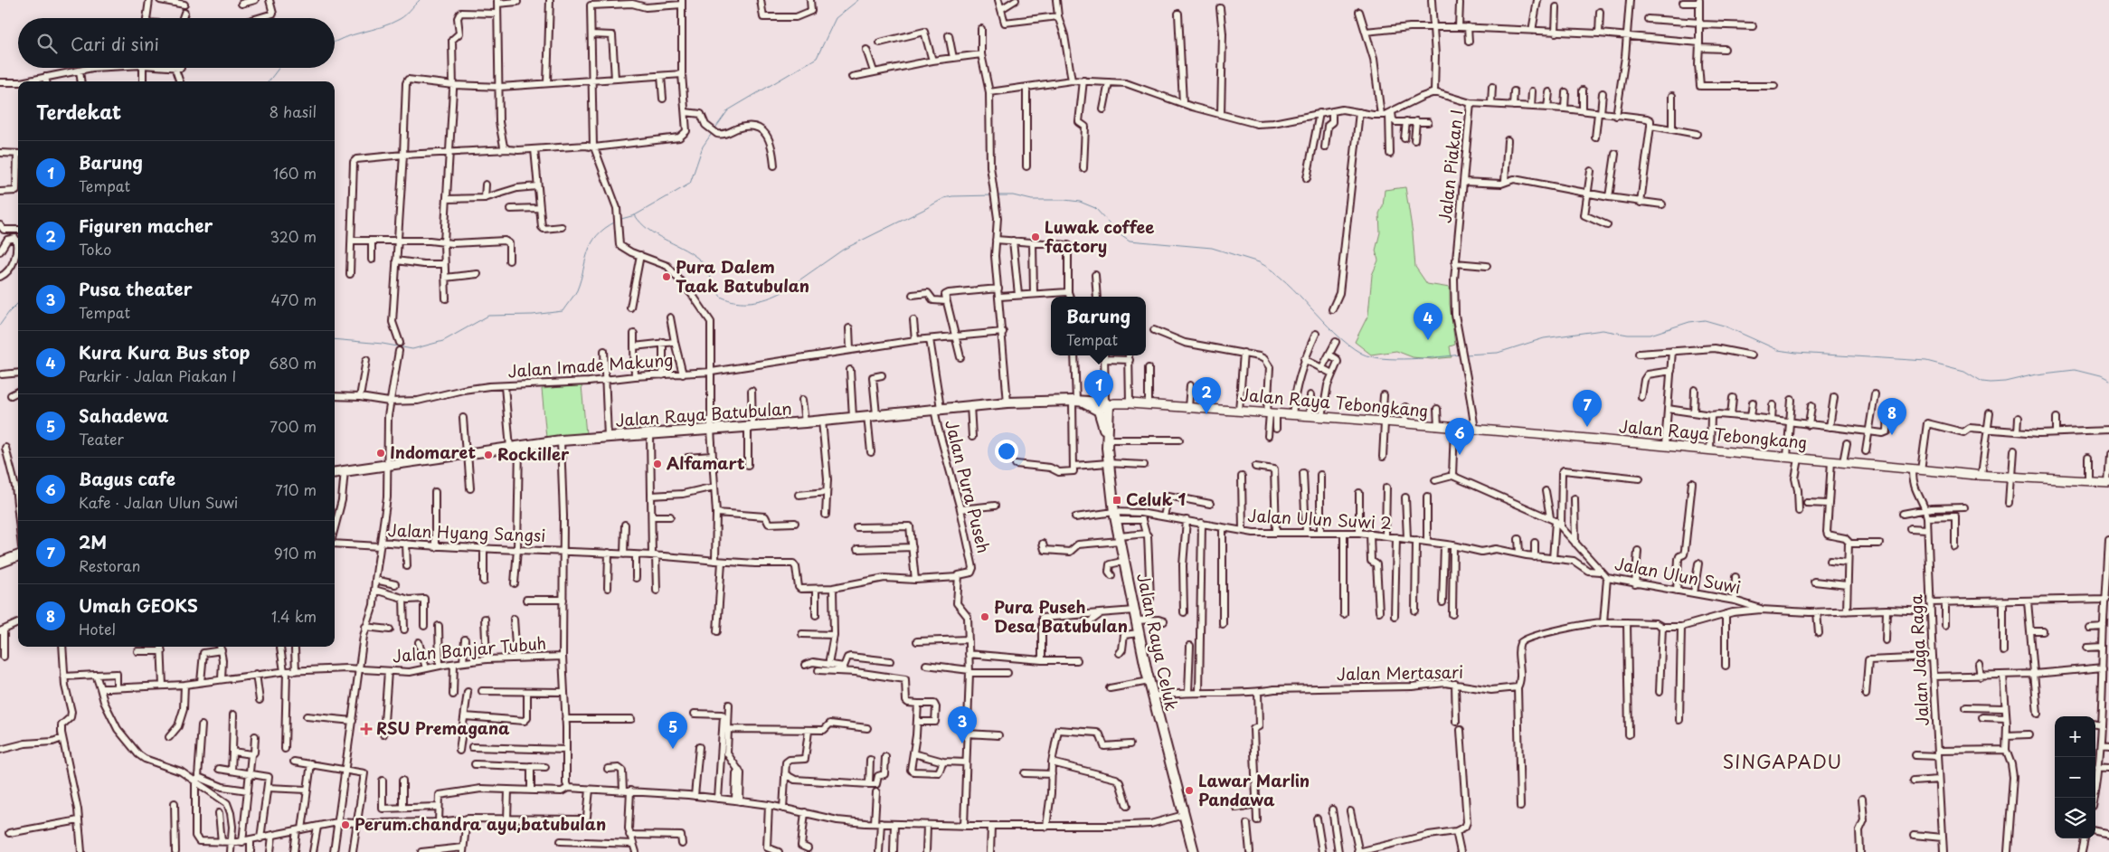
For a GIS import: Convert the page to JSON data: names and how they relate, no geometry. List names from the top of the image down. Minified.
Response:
{"streets":{"highway":["Jalan Raya Batubulan","Jalan Raya Celuk"],"main road":["Jalan Raya Tebongkang"],"street":["Jalan Piakan I","Jalan Imade Makung","Jalan Pura Puseh","Jalan Ulun Suwi 2","Jalan Hyang Sangsi","Jalan Ulun Suwi","Jalan Banjar Tubuh","Jalan Jaga Raga","Jalan Mertasari"]},"crossings":[["Jalan Piakan I","Jalan Raya Tebongkang"],["Jalan Imade Makung","Jalan Pura Puseh"],["Jalan Raya Tebongkang","Jalan Raya Batubulan"],["Jalan Raya Tebongkang","Jalan Raya Celuk"],["Jalan Raya Tebongkang","Jalan Jaga Raga"],["Jalan Raya Batubulan","Jalan Pura Puseh"],["Jalan Raya Batubulan","Jalan Raya Celuk"],["Jalan Ulun Suwi 2","Jalan Ulun Suwi"],["Jalan Ulun Suwi 2","Jalan Raya Celuk"],["Jalan Hyang Sangsi","Jalan Banjar Tubuh"],["Jalan Raya Celuk","Jalan Mertasari"]],"districts":["SINGAPADU"],"places":{"other":["Luwak coffee factory","Pura Dalem Taak Batubulan","Indomaret","Rockiller","Alfamart","Pura Puseh Desa Batubulan","Lawar Marlin Pandawa","Perum.chandra ayu,batubulan"],"transit":["Celuk 1"],"health":["RSU Premagana"]},"page":{"search":"Cari di sini","heading":["Terdekat","8 hasil"],"list":[{"mark":"1","name":"Barung","note":"Tempat","value":"160 m"},{"mark":"2","name":"Figuren macher","note":"Toko","value":"320 m"},{"mark":"3","name":"Pusa theater","note":"Tempat","value":"470 m"},{"mark":"4","name":"Kura Kura Bus stop","note":"Parkir · Jalan Piakan I","value":"680 m"},{"mark":"5","name":"Sahadewa","note":"Teater","value":"700 m"},{"mark":"6","name":"Bagus cafe","note":"Kafe · Jalan Ulun Suwi","value":"710 m"},{"mark":"7","name":"2M","note":"Restoran","value":"910 m"},{"mark":"8","name":"Umah GEOKS","note":"Hotel","value":"1.4 km"}],"popup":["Barung","Tempat"],"pins":["4","1","2","7","8","6","3","5"],"map_buttons":["+","−"]}}
